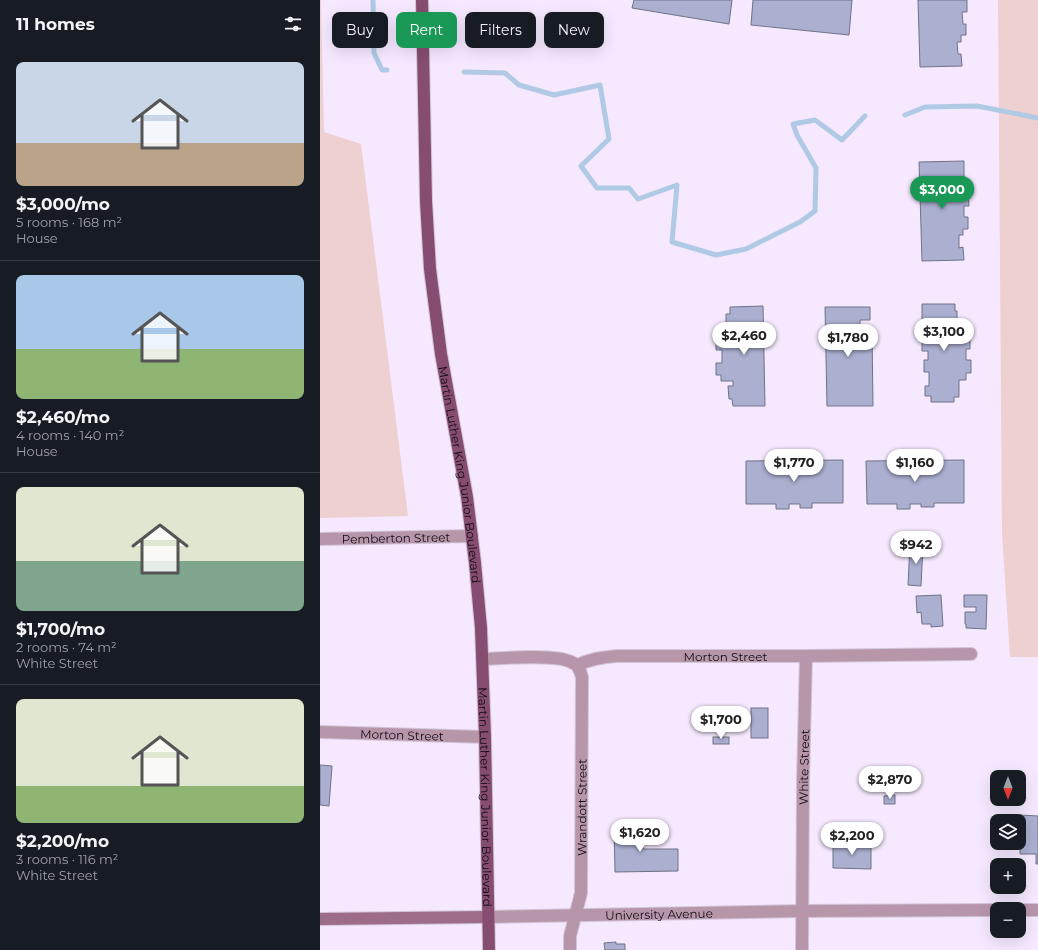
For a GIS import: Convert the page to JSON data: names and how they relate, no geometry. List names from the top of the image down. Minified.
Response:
{"streets":{"main road":["Martin Luther King Junior Boulevard"],"street":["Pemberton Street","Morton Street","White Street","Wrandott Street","University Avenue"]},"crossings":[["Martin Luther King Junior Boulevard","Pemberton Street"],["Martin Luther King Junior Boulevard","Morton Street"],["Martin Luther King Junior Boulevard","University Avenue"],["Morton Street","White Street"],["Morton Street","Wrandott Street"],["White Street","University Avenue"],["Wrandott Street","University Avenue"]],"north":"bottom","page":{"heading":"11 homes","chip":["Buy","Rent","Filters","New"],"list":[{"name":"$3,000/mo","note":"5 rooms · 168 m² · House"},{"name":"$2,460/mo","note":"4 rooms · 140 m² · House"},{"name":"$1,700/mo","note":"2 rooms · 74 m² · White Street"},{"name":"$2,200/mo","note":"3 rooms · 116 m² · White Street"}],"price":["$3,000","$3,100","$2,460","$1,780","$1,770","$1,160","$942","$1,700","$2,870","$1,620","$2,200"],"map_buttons":["+","−"]}}
